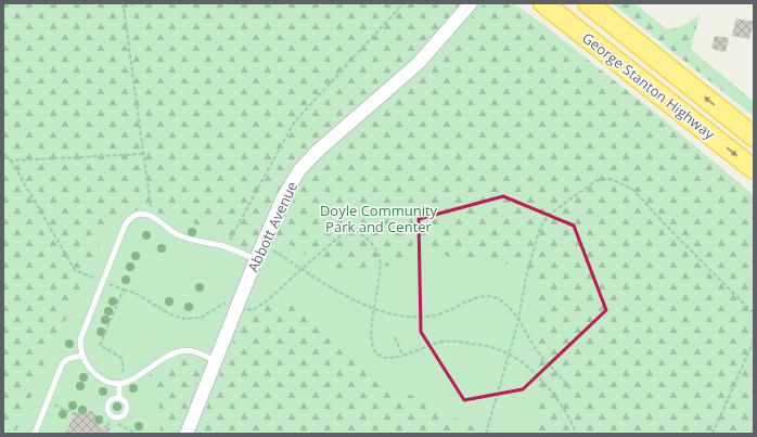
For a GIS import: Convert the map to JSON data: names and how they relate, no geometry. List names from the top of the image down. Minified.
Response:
{"streets":{"highway":["George Stanton Highway"],"street":["Abbott Avenue"]},"parks":["Doyle Community Park and Center"]}
